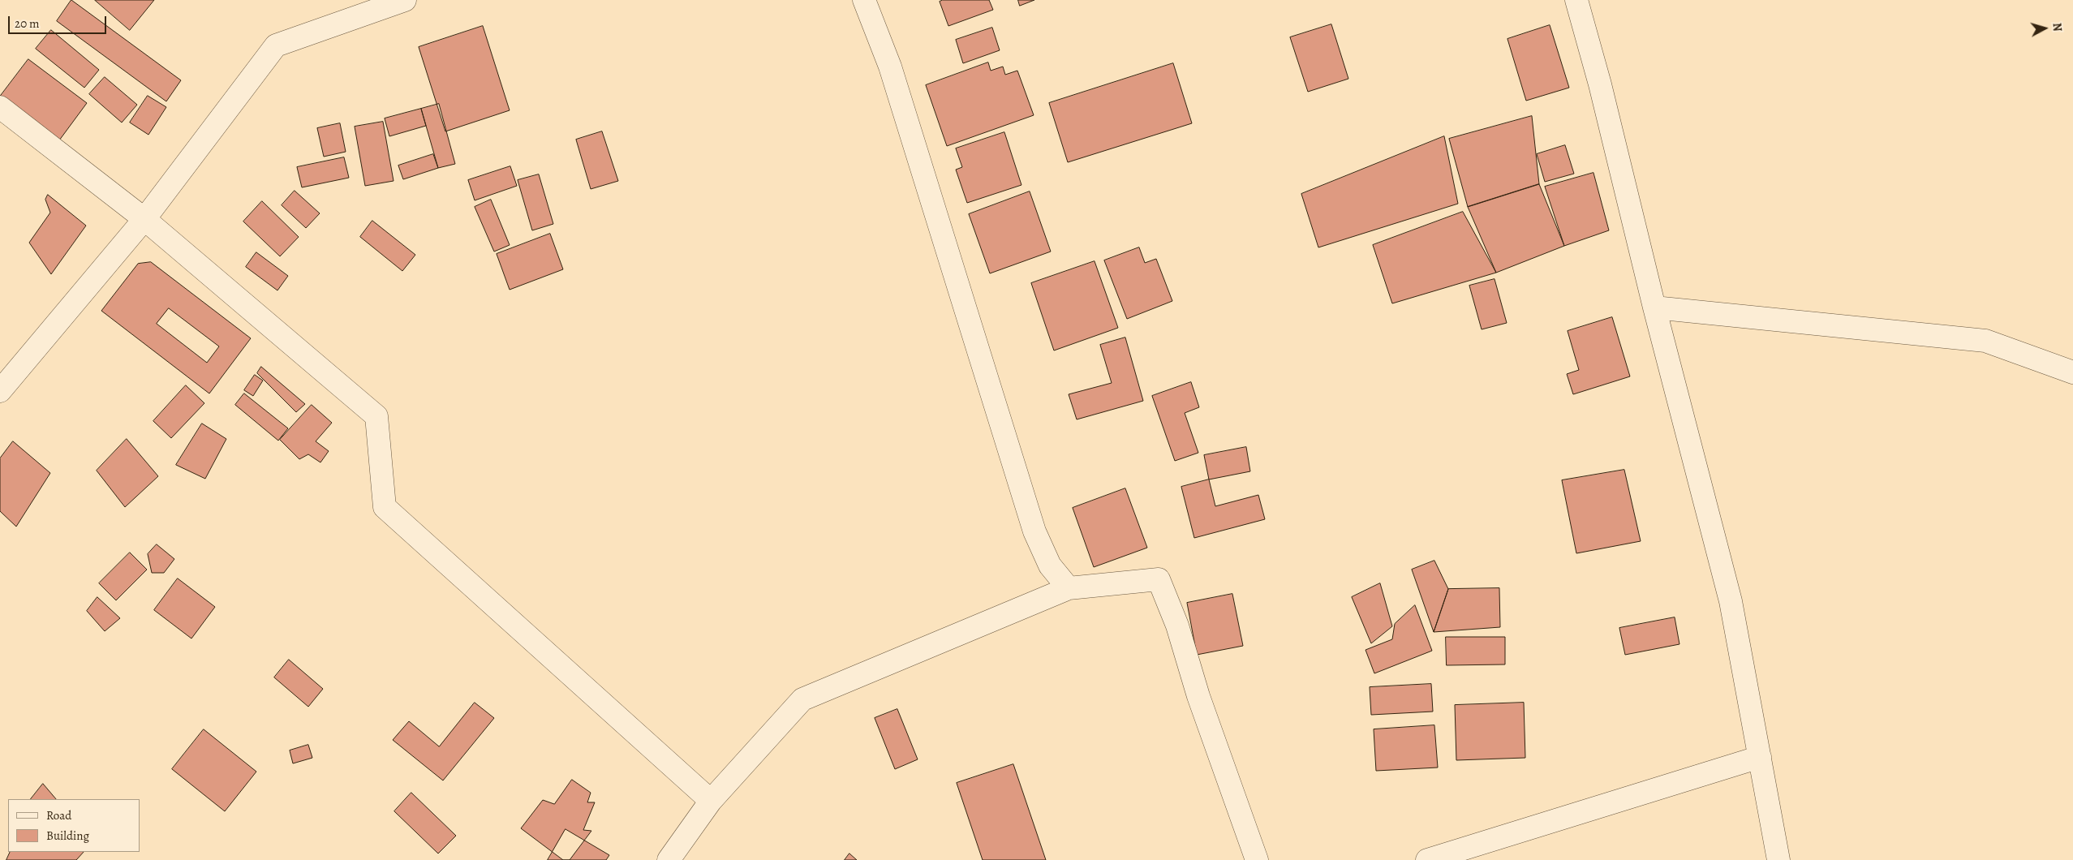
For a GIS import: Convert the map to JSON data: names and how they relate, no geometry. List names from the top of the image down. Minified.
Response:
{"legend":["Road","Building"],"scale_bar":"20 m","north":"right"}
